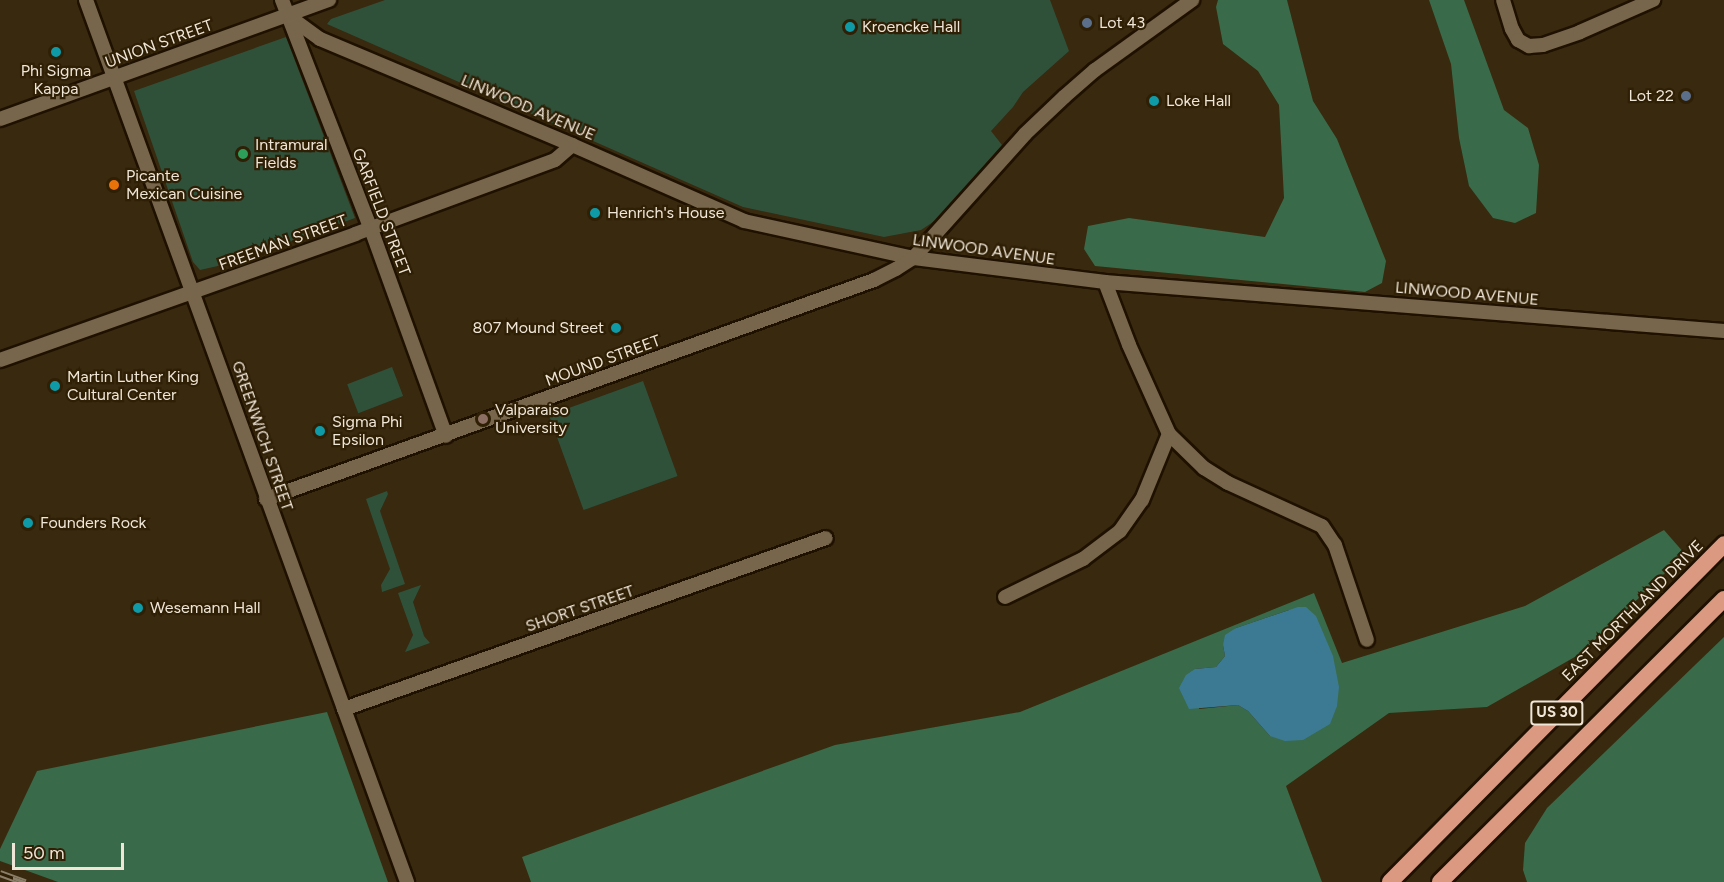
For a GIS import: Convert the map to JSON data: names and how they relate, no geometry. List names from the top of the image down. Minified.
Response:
{"streets":{"highway":["EAST MORTHLAND DRIVE","US 30"],"street":["UNION STREET","LINWOOD AVENUE","GARFIELD STREET","FREEMAN STREET","MOUND STREET","GREENWICH STREET","SHORT STREET"]},"crossings":[["UNION STREET","LINWOOD AVENUE"],["UNION STREET","GARFIELD STREET"],["UNION STREET","GREENWICH STREET"],["LINWOOD AVENUE","GARFIELD STREET"],["LINWOOD AVENUE","FREEMAN STREET"],["LINWOOD AVENUE","MOUND STREET"],["GARFIELD STREET","FREEMAN STREET"],["GARFIELD STREET","MOUND STREET"],["FREEMAN STREET","GREENWICH STREET"],["MOUND STREET","GREENWICH STREET"],["GREENWICH STREET","SHORT STREET"]],"places":["Lot 43","Kroencke Hall","Phi Sigma Kappa","Lot 22","Loke Hall","Intramural Fields","Picante Mexican Cuisine","Henrich's House","807 Mound Street","Martin Luther King Cultural Center","Valparaiso University","Sigma Phi Epsilon","Founders Rock","Wesemann Hall"],"scale_bar":"50 m"}
